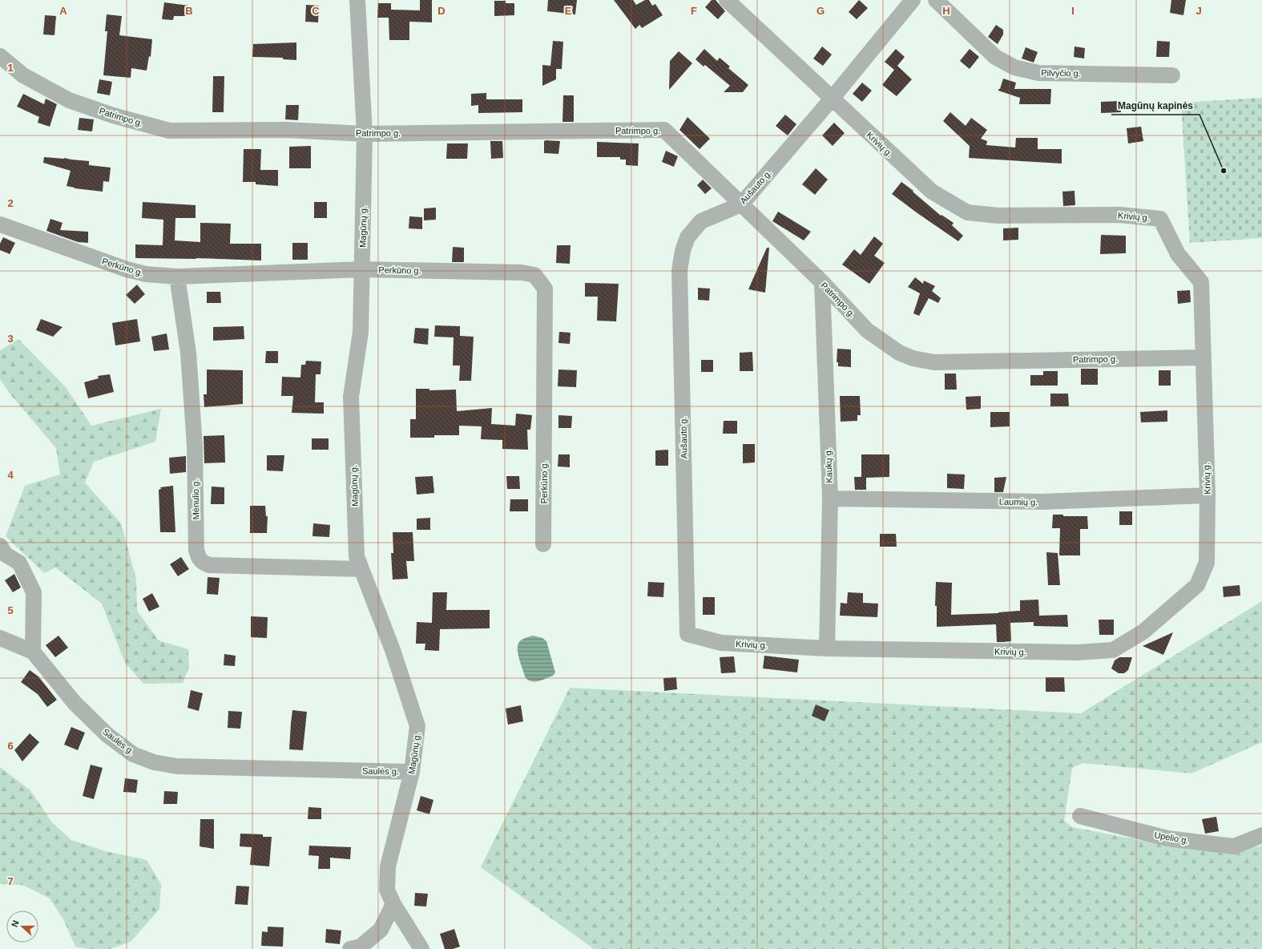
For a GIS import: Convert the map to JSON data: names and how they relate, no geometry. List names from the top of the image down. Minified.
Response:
{"streets":{"street":["Pilvyčio g.","Patrimpo g.","Krivių g.","Aušauto g.","Magūnų g.","Perkūno g.","Kaukų g.","Mėnulio g.","Laumių g.","Saulės g.","Upelio g."]},"crossings":[["Patrimpo g.","Krivių g."],["Patrimpo g.","Aušauto g."],["Patrimpo g.","Magūnų g."],["Patrimpo g.","Kaukų g."],["Krivių g.","Aušauto g."],["Krivių g.","Kaukų g."],["Krivių g.","Laumių g."],["Magūnų g.","Perkūno g."],["Magūnų g.","Mėnulio g."],["Magūnų g.","Saulės g."],["Perkūno g.","Mėnulio g."],["Kaukų g.","Laumių g."]],"places":["Magūnų kapinės"],"north":"left","grid":{"columns":["A","B","C","D","E","F","G","H","I","J"],"rows":["1","2","3","4","5","6","7"]}}
